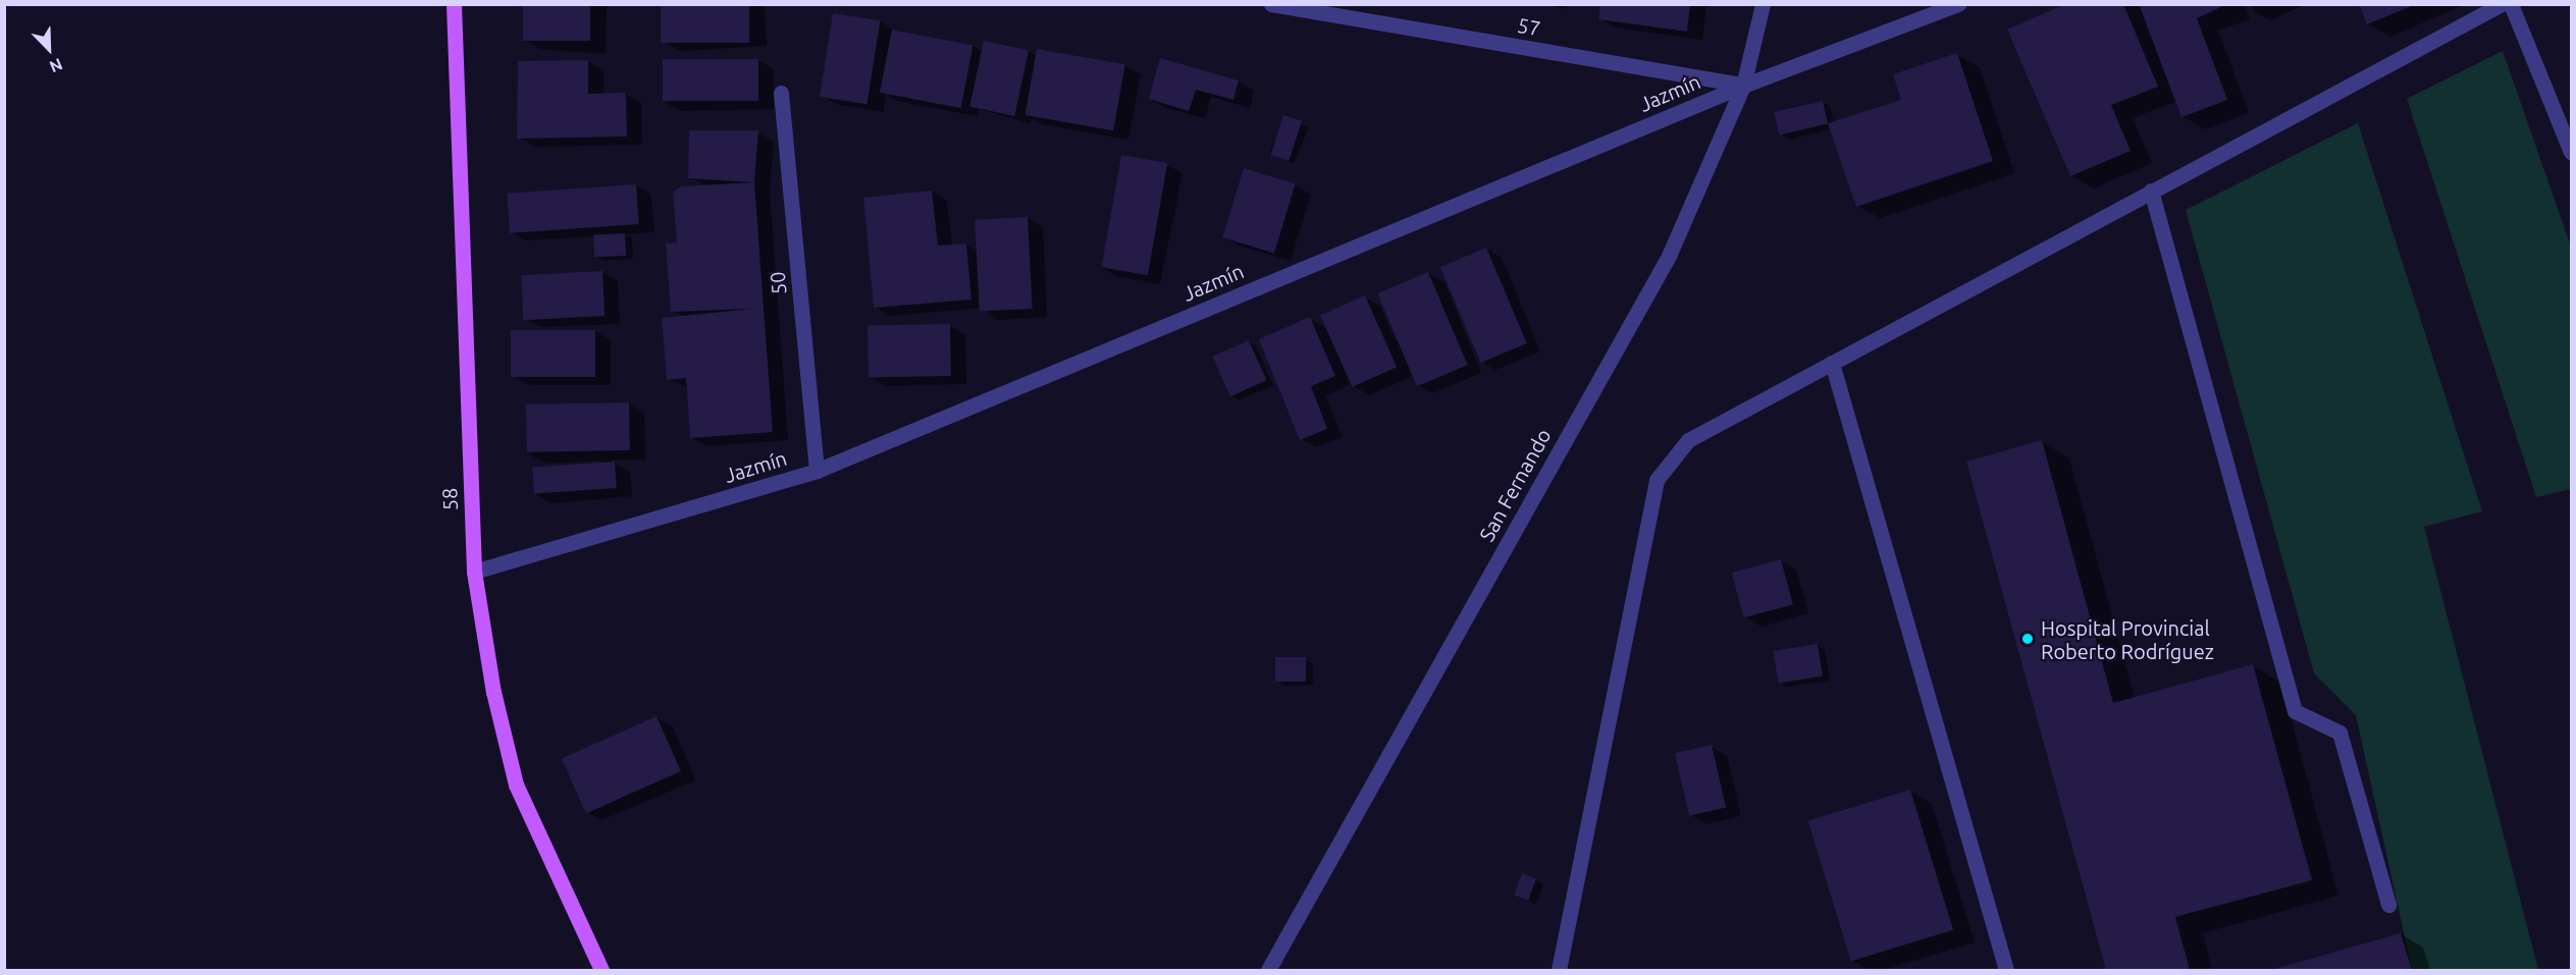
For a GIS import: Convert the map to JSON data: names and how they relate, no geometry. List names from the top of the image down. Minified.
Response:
{"streets":{"main road":["58"],"street":["57","Jazmín","50","San Fernando"]},"crossings":[["57","Jazmín"],["57","San Fernando"],["Jazmín","50"],["Jazmín","San Fernando"],["Jazmín","58"]],"places":["Hospital Provincial Roberto Rodríguez"],"north":"bottom right"}
